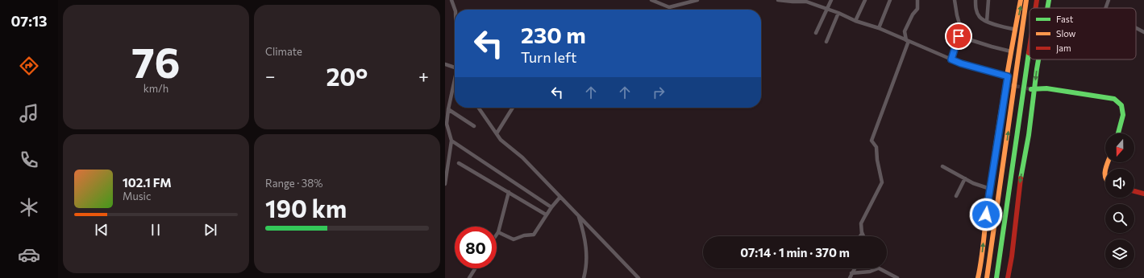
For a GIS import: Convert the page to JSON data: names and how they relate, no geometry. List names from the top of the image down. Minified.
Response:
{"legend":["Fast","Slow","Jam"],"north":"bottom","page":{"tabs":"07:13","tile":[["76","km/h"],"Climate",["Range · 38%","190 km"]],"turn":["230 m","Turn left"],"heat":["−","20°","+"],"song":["102.1 FM","Music"],"limit":"80","trip":"07:14 · 1 min · 370 m"}}
